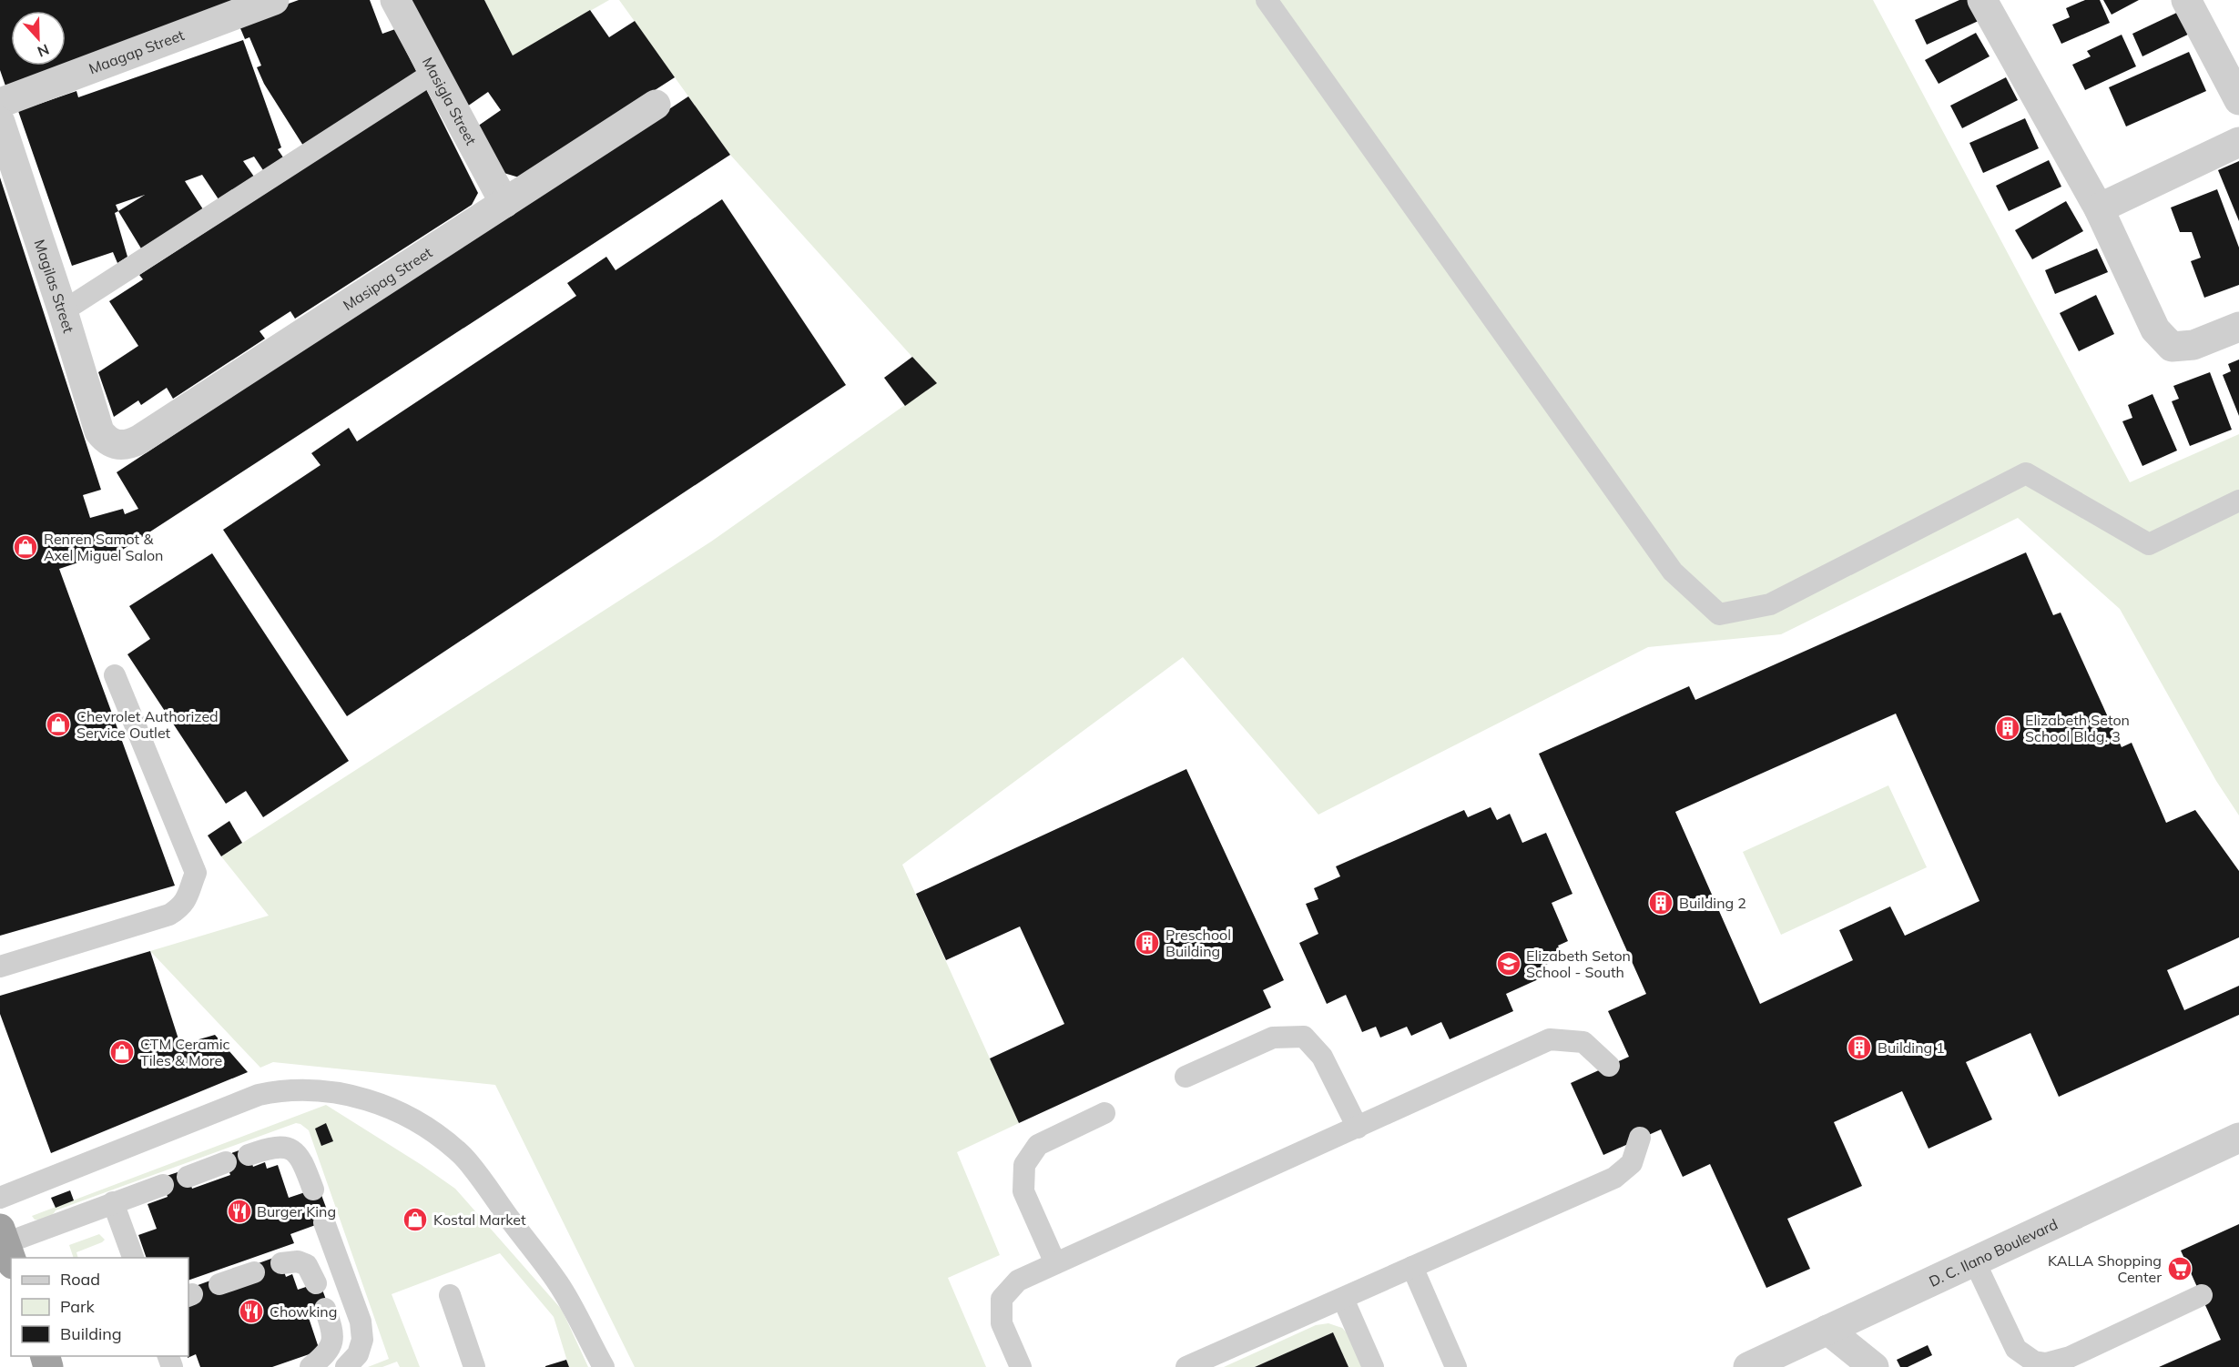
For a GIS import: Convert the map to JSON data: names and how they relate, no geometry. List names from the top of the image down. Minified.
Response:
{"streets":{"street":["Maagap Street","Masigla Street","Masipag Street","Magilas Street","D. C. Ilano Boulevard"]},"crossings":[["Masigla Street","Masipag Street"],["Masipag Street","Magilas Street"]],"places":{"shop":["Renren Samot & Axel Miguel Salon","Chevrolet Authorized Service Outlet","CTM Ceramic Tiles & More","Kostal Market"],"building":["Elizabeth Seton School Bldg. 3","Building 2","Preschool Building","Building 1"],"school or university":["Elizabeth Seton School - South"],"restaurant":["Burger King","Chowking"],"supermarket":["KALLA Shopping Center"]},"legend":["Road","Park","Building"],"north":"bottom"}
